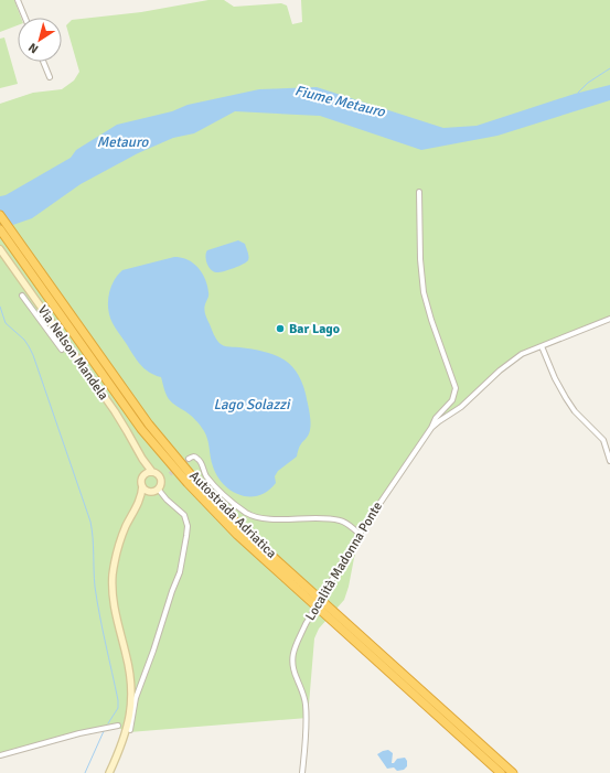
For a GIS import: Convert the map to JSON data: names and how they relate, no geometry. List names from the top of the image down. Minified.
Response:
{"streets":{"highway":["Autostrada Adriatica"],"main road":["Via Nelson Mandela"],"street":["Località Madonna Ponte"]},"water":["Fiume Metauro","Metauro","Lago Solazzi"],"places":["Bar Lago"],"north":"bottom left"}
